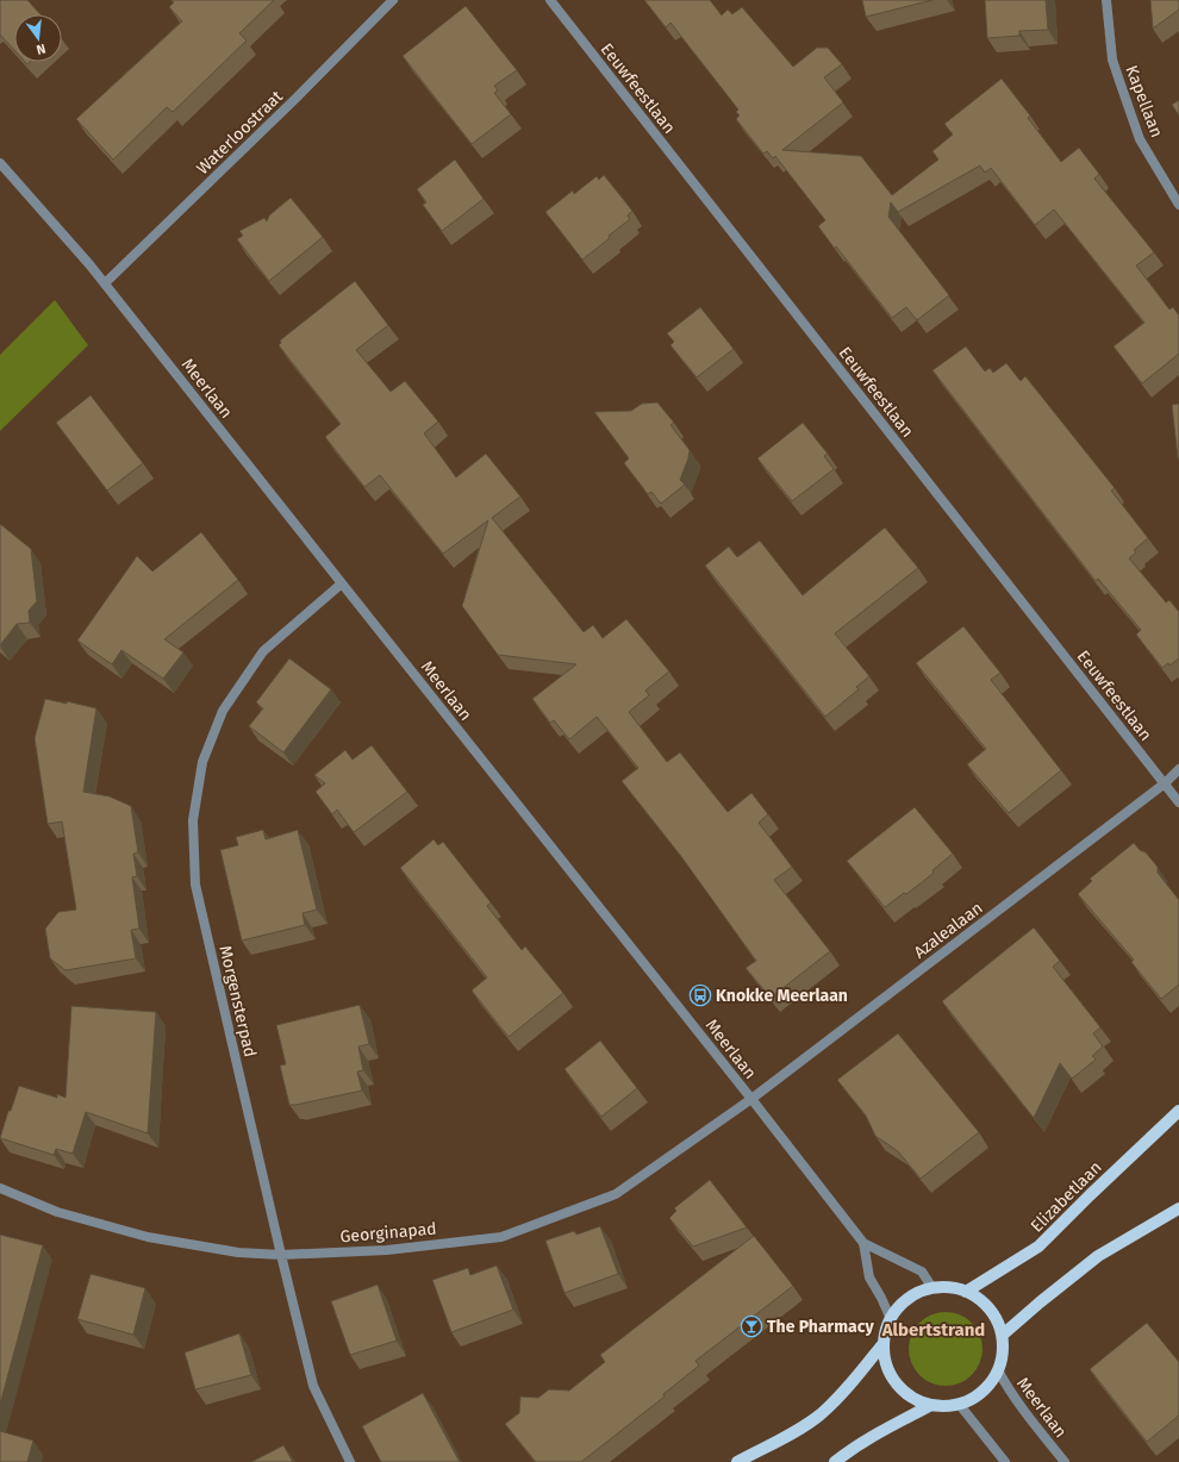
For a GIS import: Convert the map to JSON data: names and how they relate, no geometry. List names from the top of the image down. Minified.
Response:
{"streets":{"main road":["Elizabetlaan"],"street":["Eeuwfeestlaan","Kapellaan","Waterloostraat","Meerlaan","Azalealaan","Morgensterpad","Georginapad"]},"crossings":[["Eeuwfeestlaan","Azalealaan"],["Waterloostraat","Meerlaan"],["Meerlaan","Azalealaan"],["Meerlaan","Morgensterpad"],["Meerlaan","Elizabetlaan"],["Meerlaan","Georginapad"],["Azalealaan","Georginapad"],["Morgensterpad","Georginapad"]],"districts":["Albertstrand"],"places":{"bus stop":["Knokke Meerlaan"],"bar":["The Pharmacy"]},"north":"bottom"}
